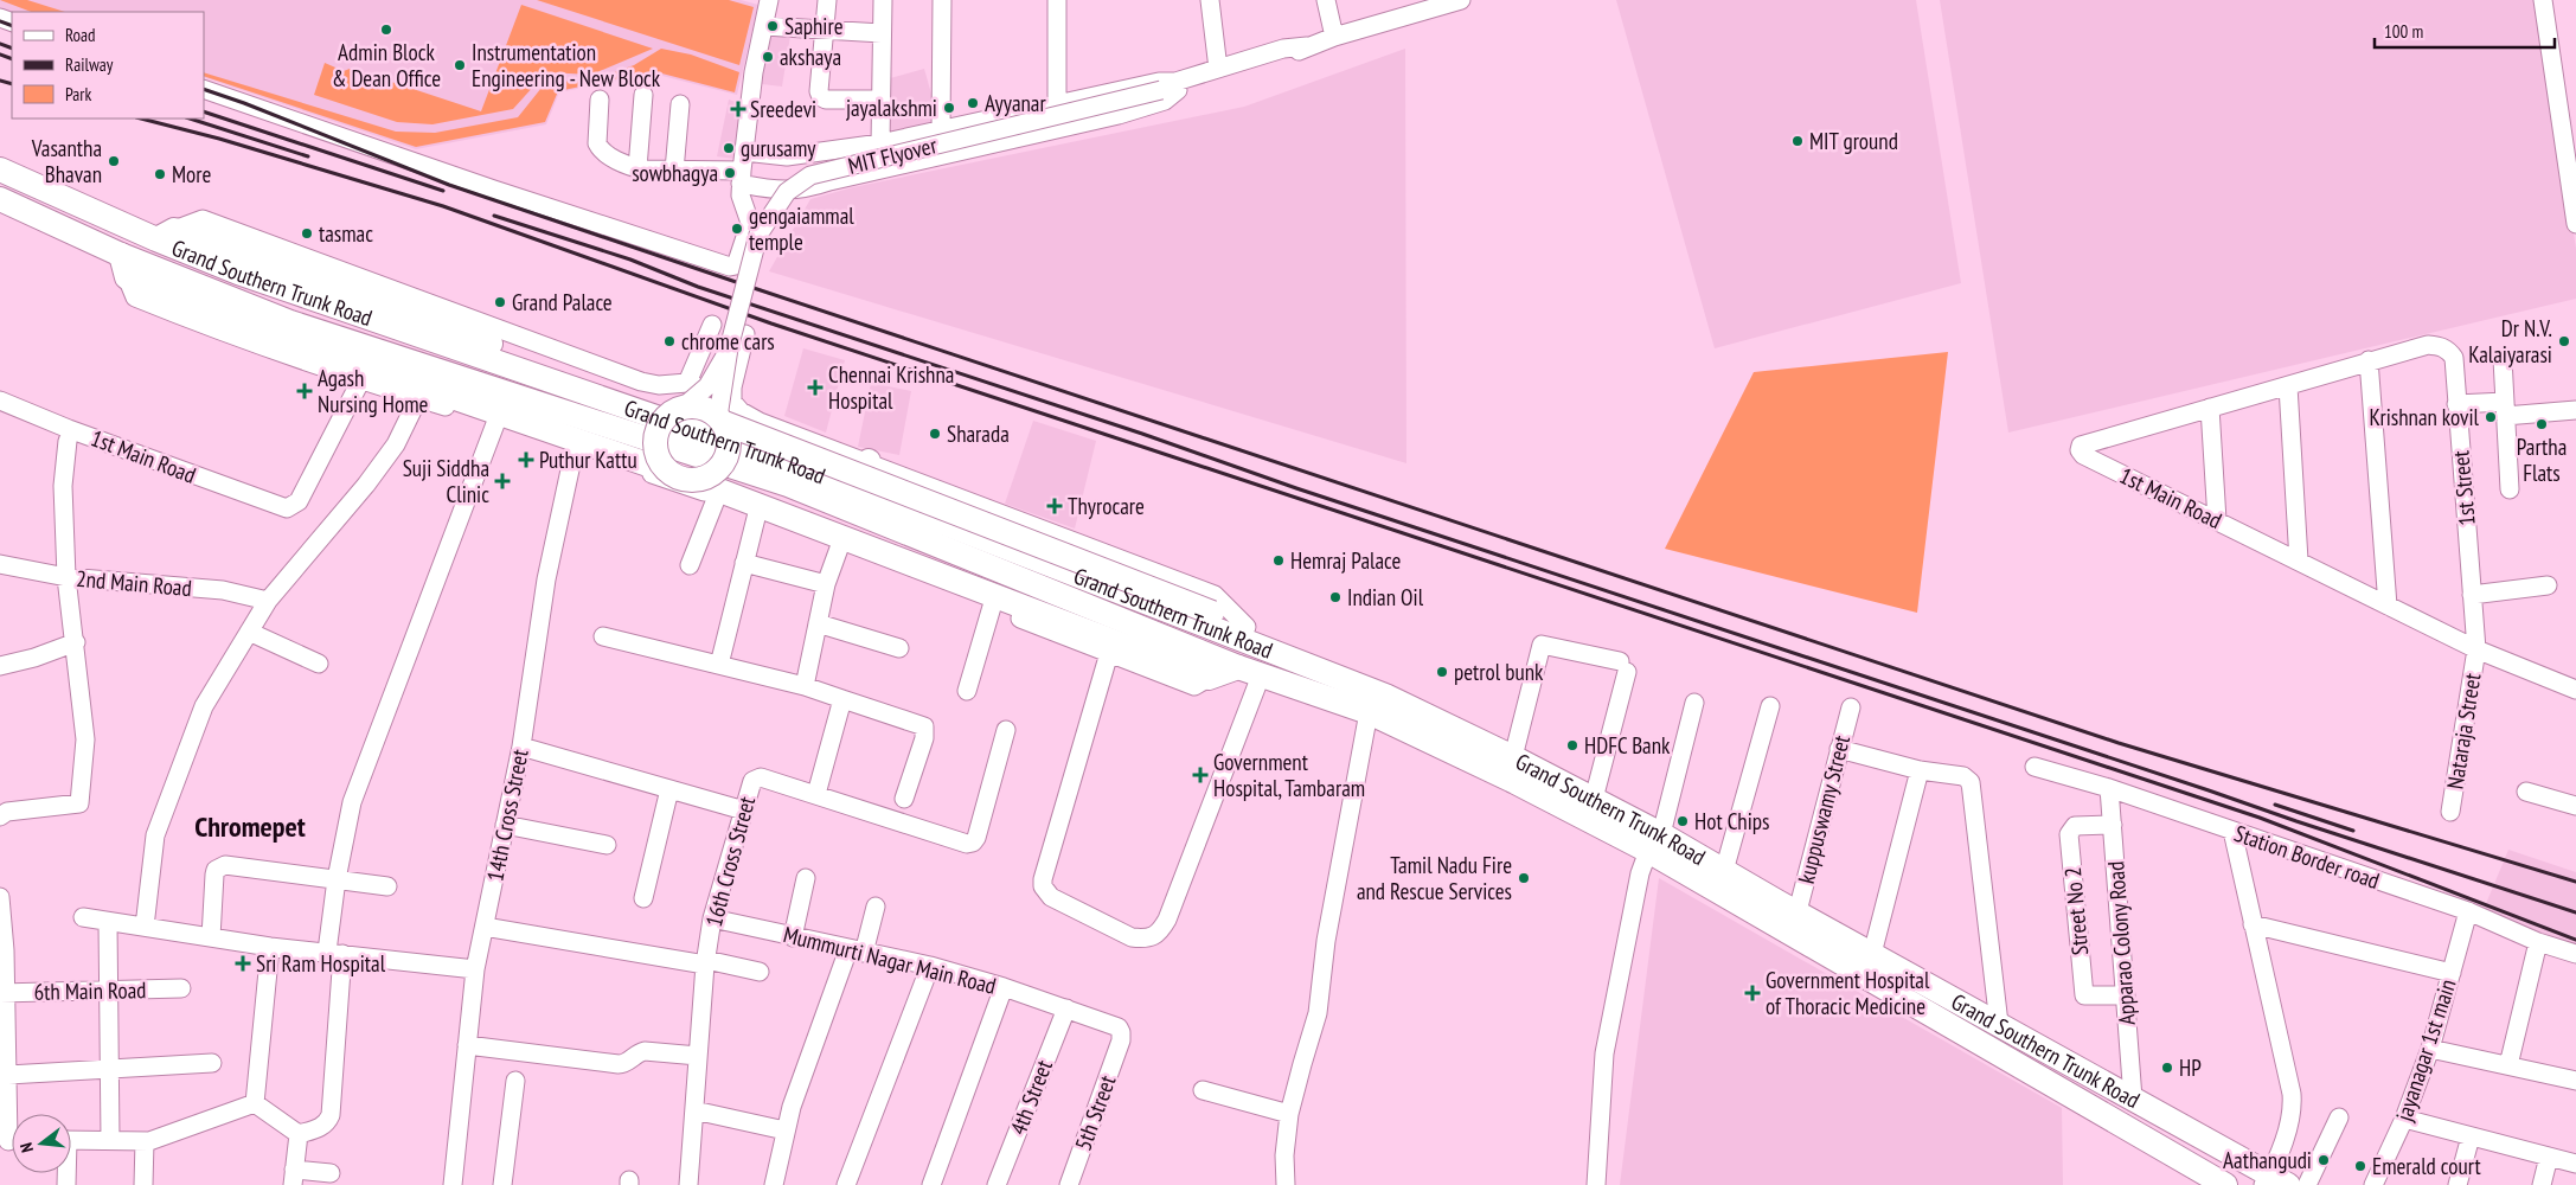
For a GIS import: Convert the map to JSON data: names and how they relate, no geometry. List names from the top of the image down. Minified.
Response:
{"streets":{"main road":["Grand Southern Trunk Road"],"street":["MIT Flyover","1st Main Road","1st Street","2nd Main Road","Nataraja Street","kuppuswamy Street","14th Cross Street","Station Border road","16th Cross Street","Street No 2","Apparao Colony Road","Mummurti Nagar Main Road","6th Main Road","jayanagar 1st main","4th Street","5th Street"]},"crossings":[["Grand Southern Trunk Road","kuppuswamy Street"],["Grand Southern Trunk Road","Apparao Colony Road"],["1st Main Road","1st Street"],["1st Main Road","Nataraja Street"],["1st Street","Nataraja Street"],["Station Border road","Apparao Colony Road"],["Station Border road","jayanagar 1st main"],["16th Cross Street","Mummurti Nagar Main Road"],["Street No 2","Apparao Colony Road"],["Mummurti Nagar Main Road","4th Street"],["Mummurti Nagar Main Road","5th Street"]],"districts":["Chromepet"],"places":{"other":["Saphire","Admin Block & Dean Office","akshaya","Instrumentation Engineering - New Block","Ayyanar","jayalakshmi","MIT ground","gurusamy","Vasantha Bhavan","sowbhagya","More","gengaiammal temple","tasmac","Grand Palace","chrome cars","Dr N.V. Kalaiyarasi","Krishnan kovil","Partha Flats","Sharada","Hemraj Palace","Indian Oil","petrol bunk","HDFC Bank","Hot Chips","Tamil Nadu Fire and Rescue Services","HP","Aathangudi","Emerald court"],"health":["Sreedevi","Chennai Krishna Hospital","Agash Nursing Home","Puthur Kattu","Suji Siddha Clinic","Thyrocare","Government Hospital, Tambaram","Sri Ram Hospital","Government Hospital of Thoracic Medicine"]},"legend":["Road","Railway","Park"],"scale_bar":"100 m","north":"left"}
